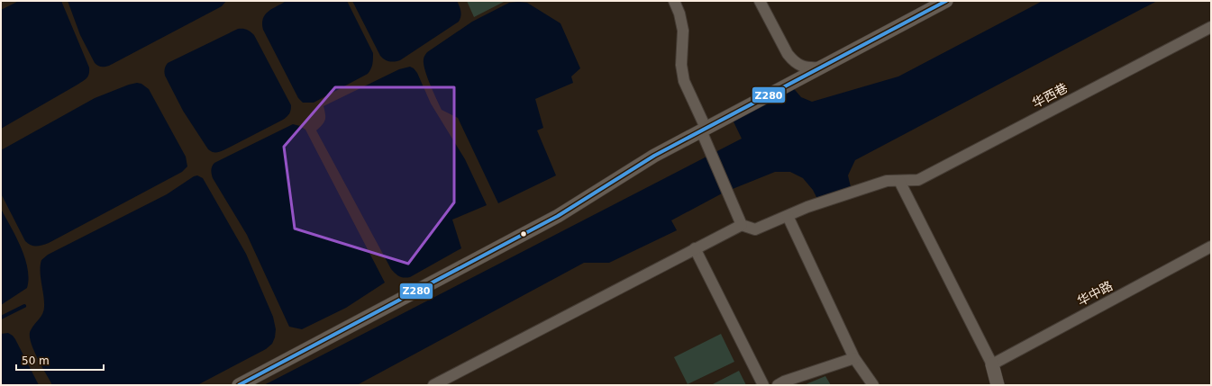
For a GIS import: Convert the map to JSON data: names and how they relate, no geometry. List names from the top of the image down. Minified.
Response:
{"streets":{"street":["华西巷","华中路"]},"lines":["transit line Z280"],"scale_bar":"50 m"}
